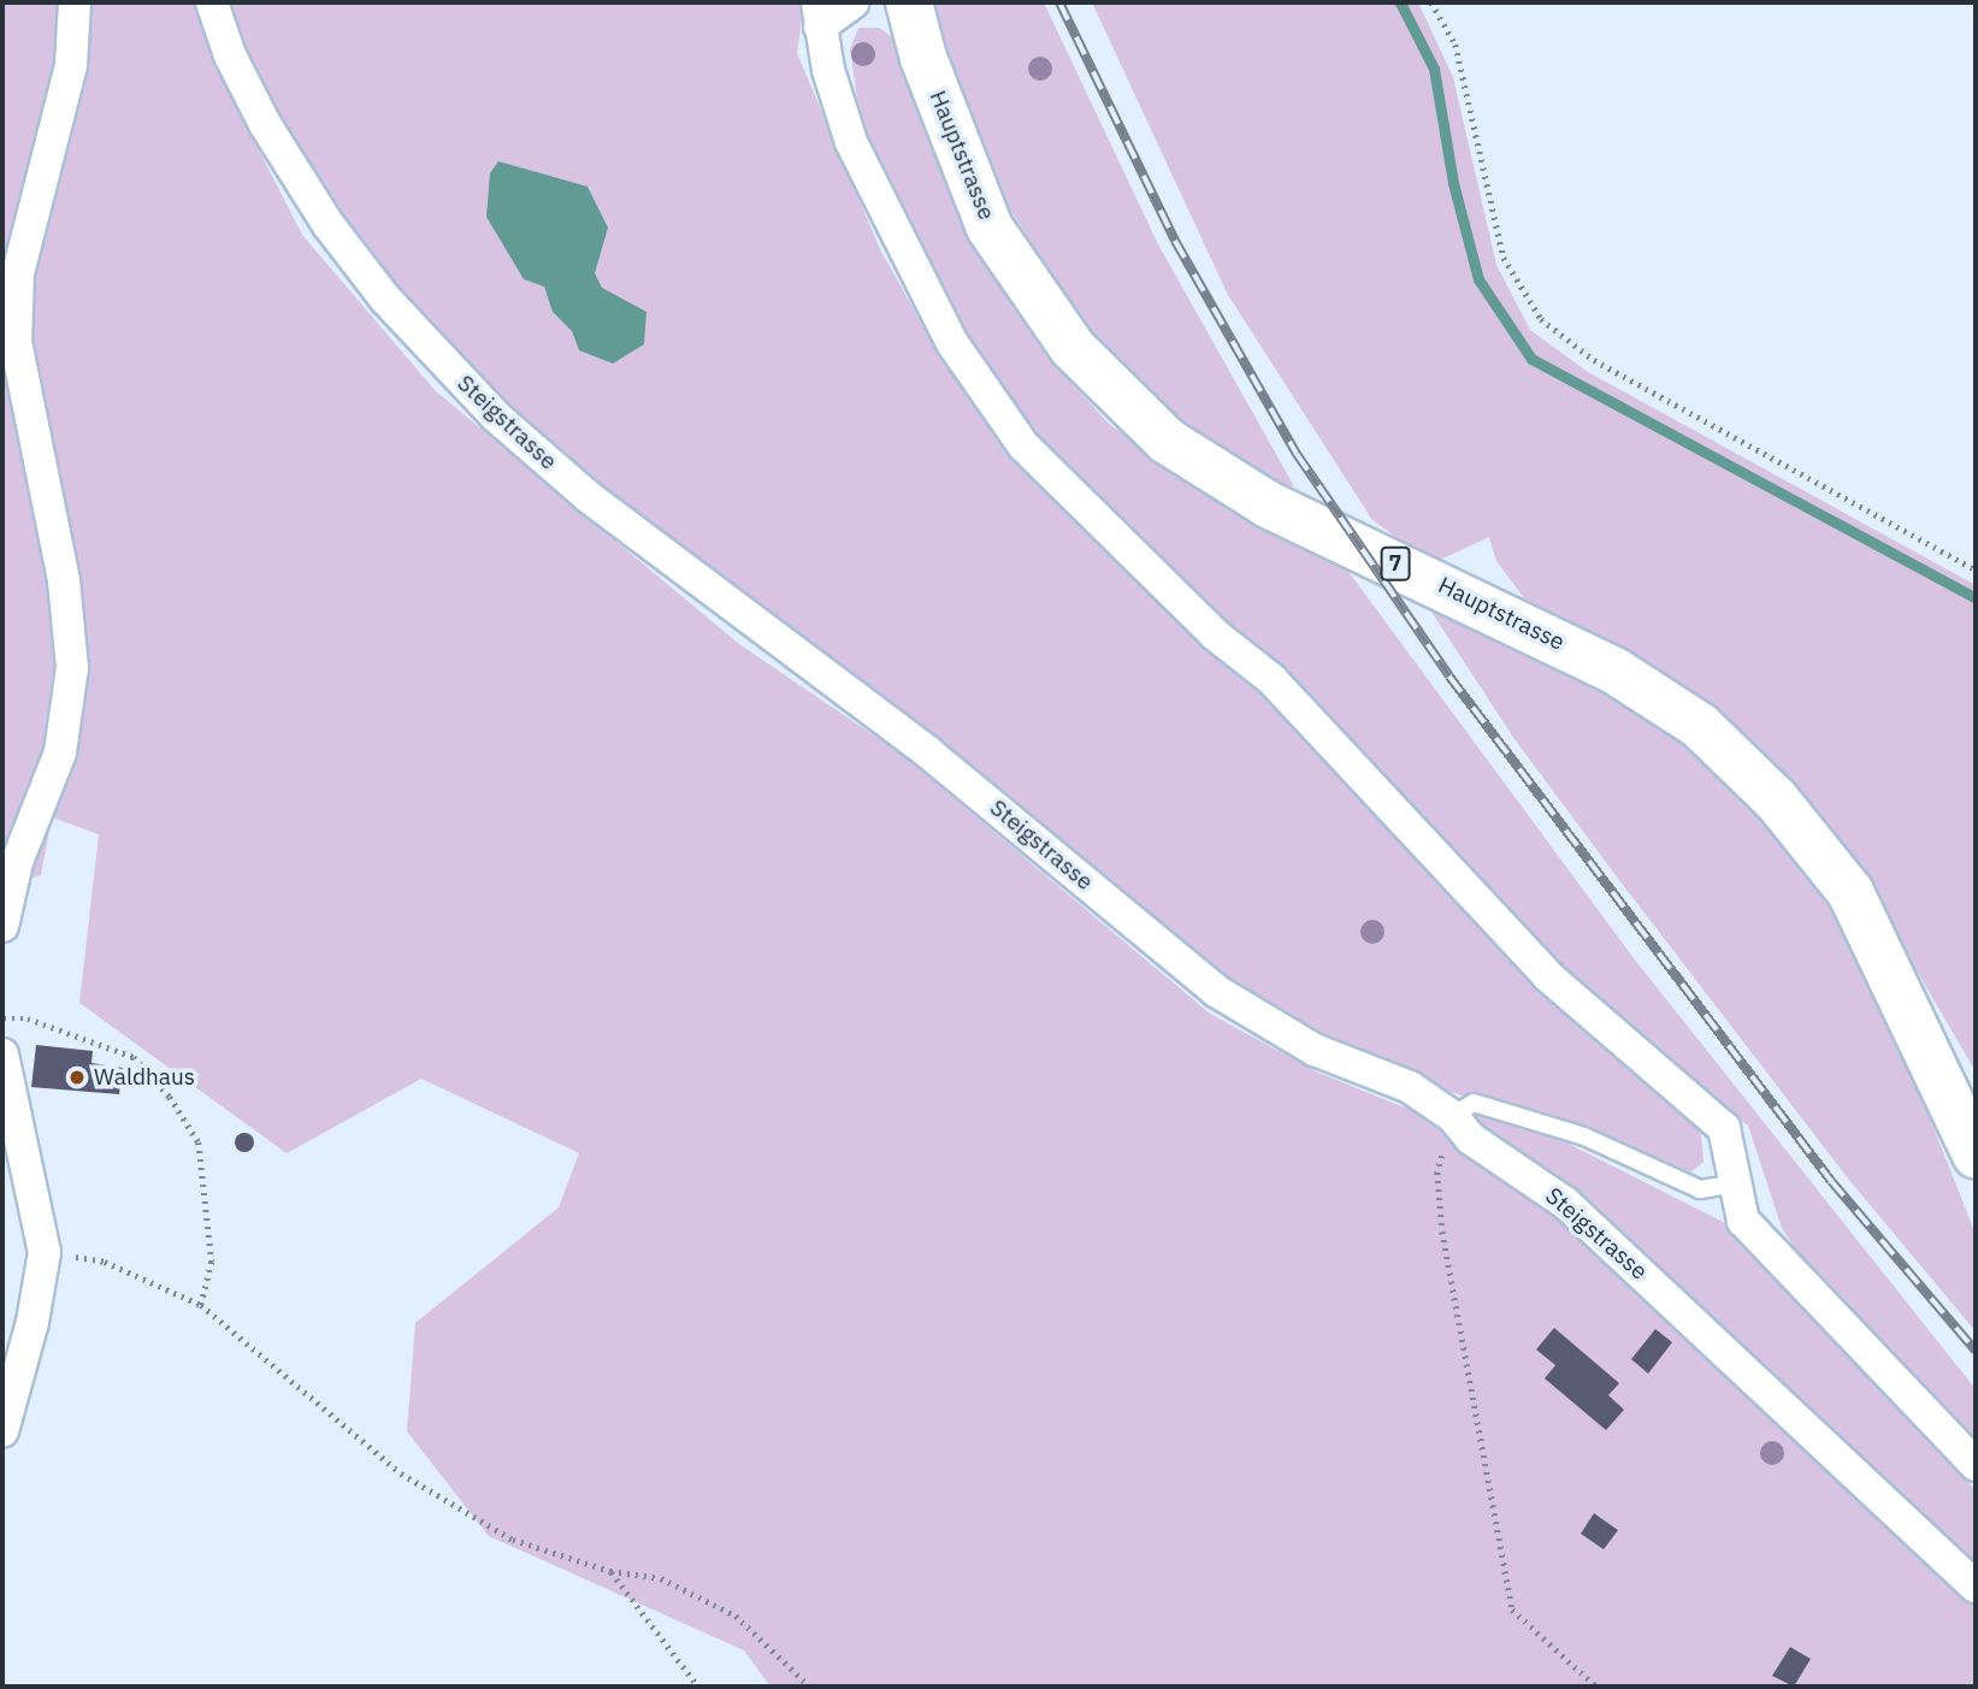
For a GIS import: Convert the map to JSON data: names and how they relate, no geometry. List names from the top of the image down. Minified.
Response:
{"streets":{"main road":["Hauptstrasse","7"],"street":["Steigstrasse"]},"places":["Waldhaus"]}
